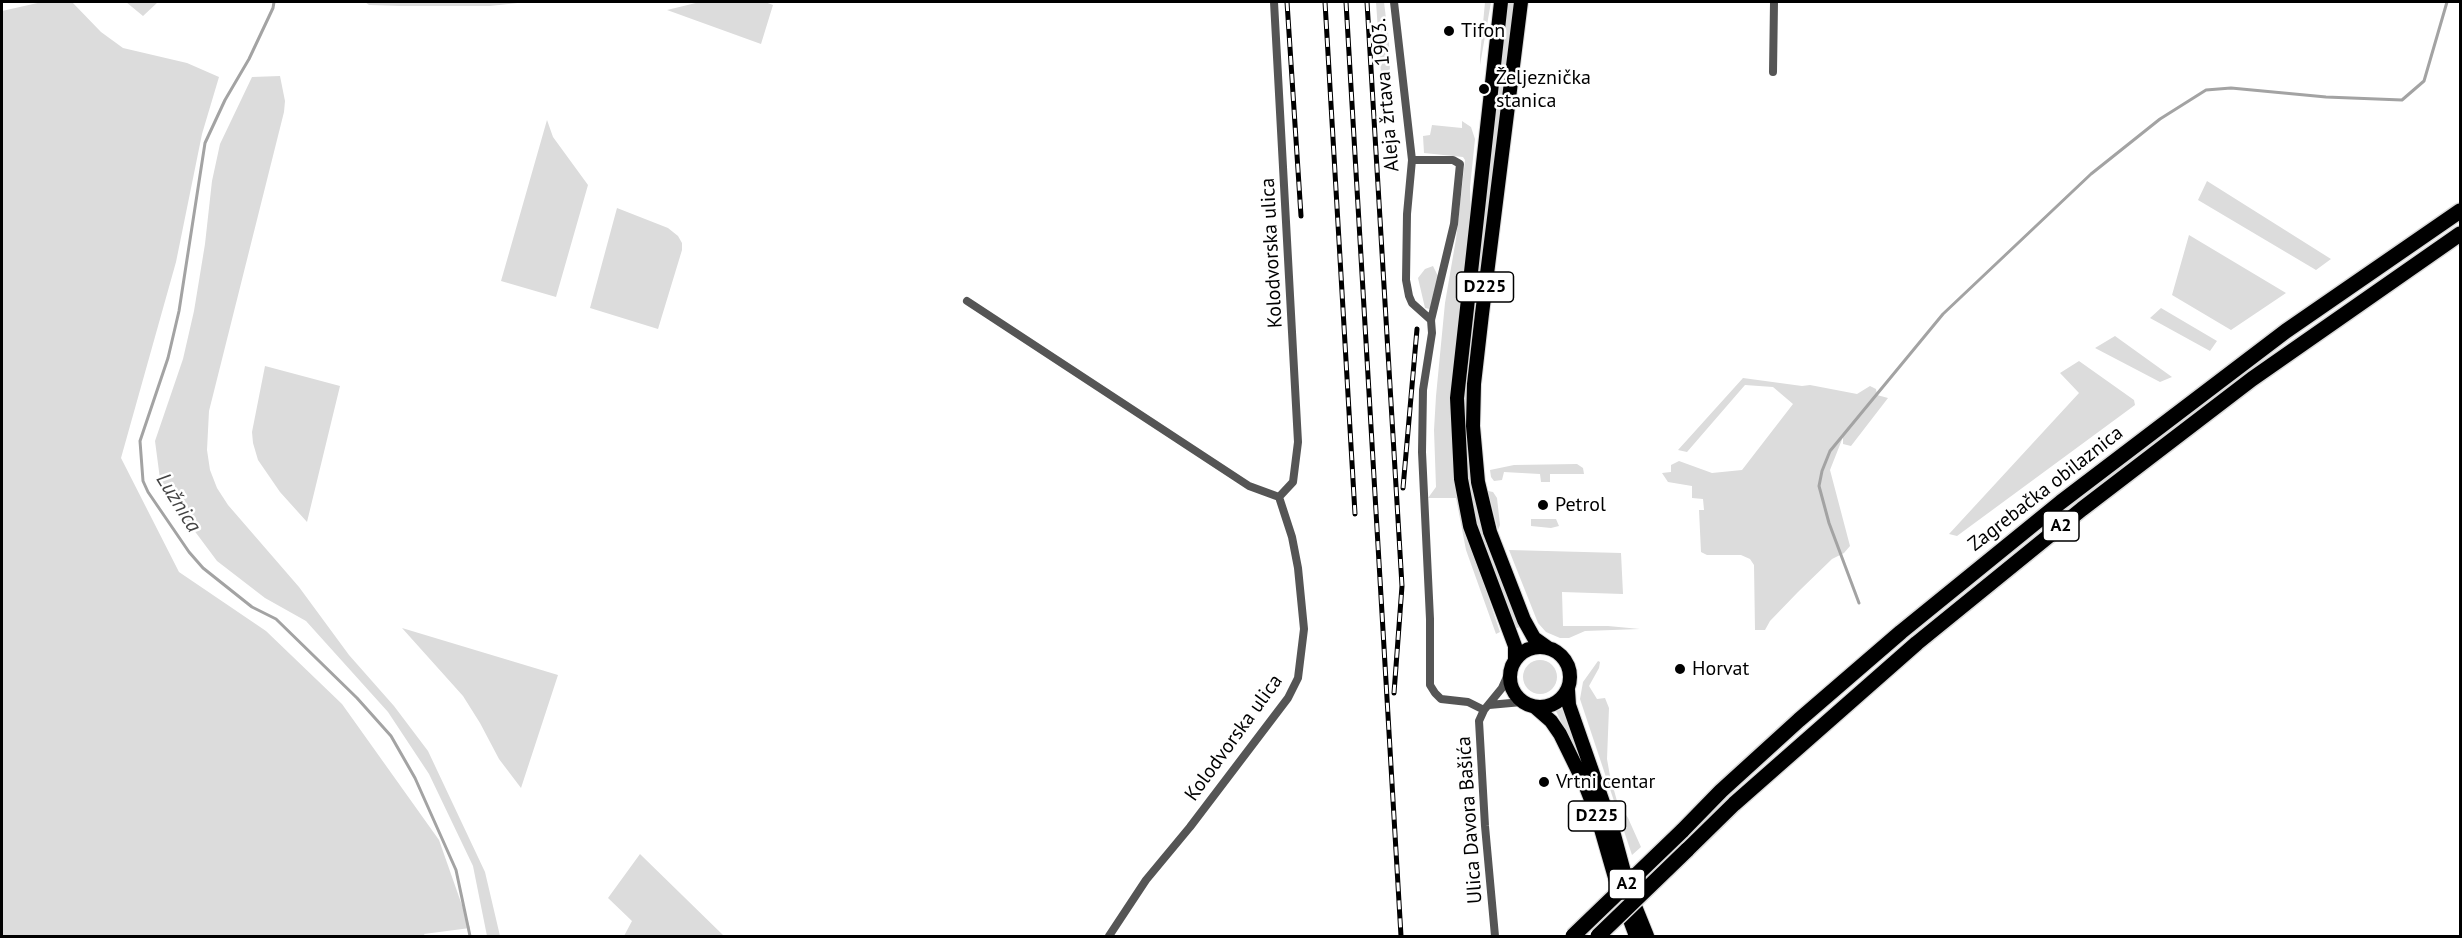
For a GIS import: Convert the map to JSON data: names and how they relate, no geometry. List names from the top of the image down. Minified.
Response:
{"streets":{"highway":["Zagrebačka obilaznica","A2"],"main road":["D225"],"street":["Aleja žrtava 1903.","Kolodvorska ulica","Ulica Davora Bašića"]},"crossings":[["D225","Ulica Davora Bašića"]],"water":["Lužnica"],"places":["Tifon","Željeznička stanica","Petrol","Horvat","Vrtni centar"]}
